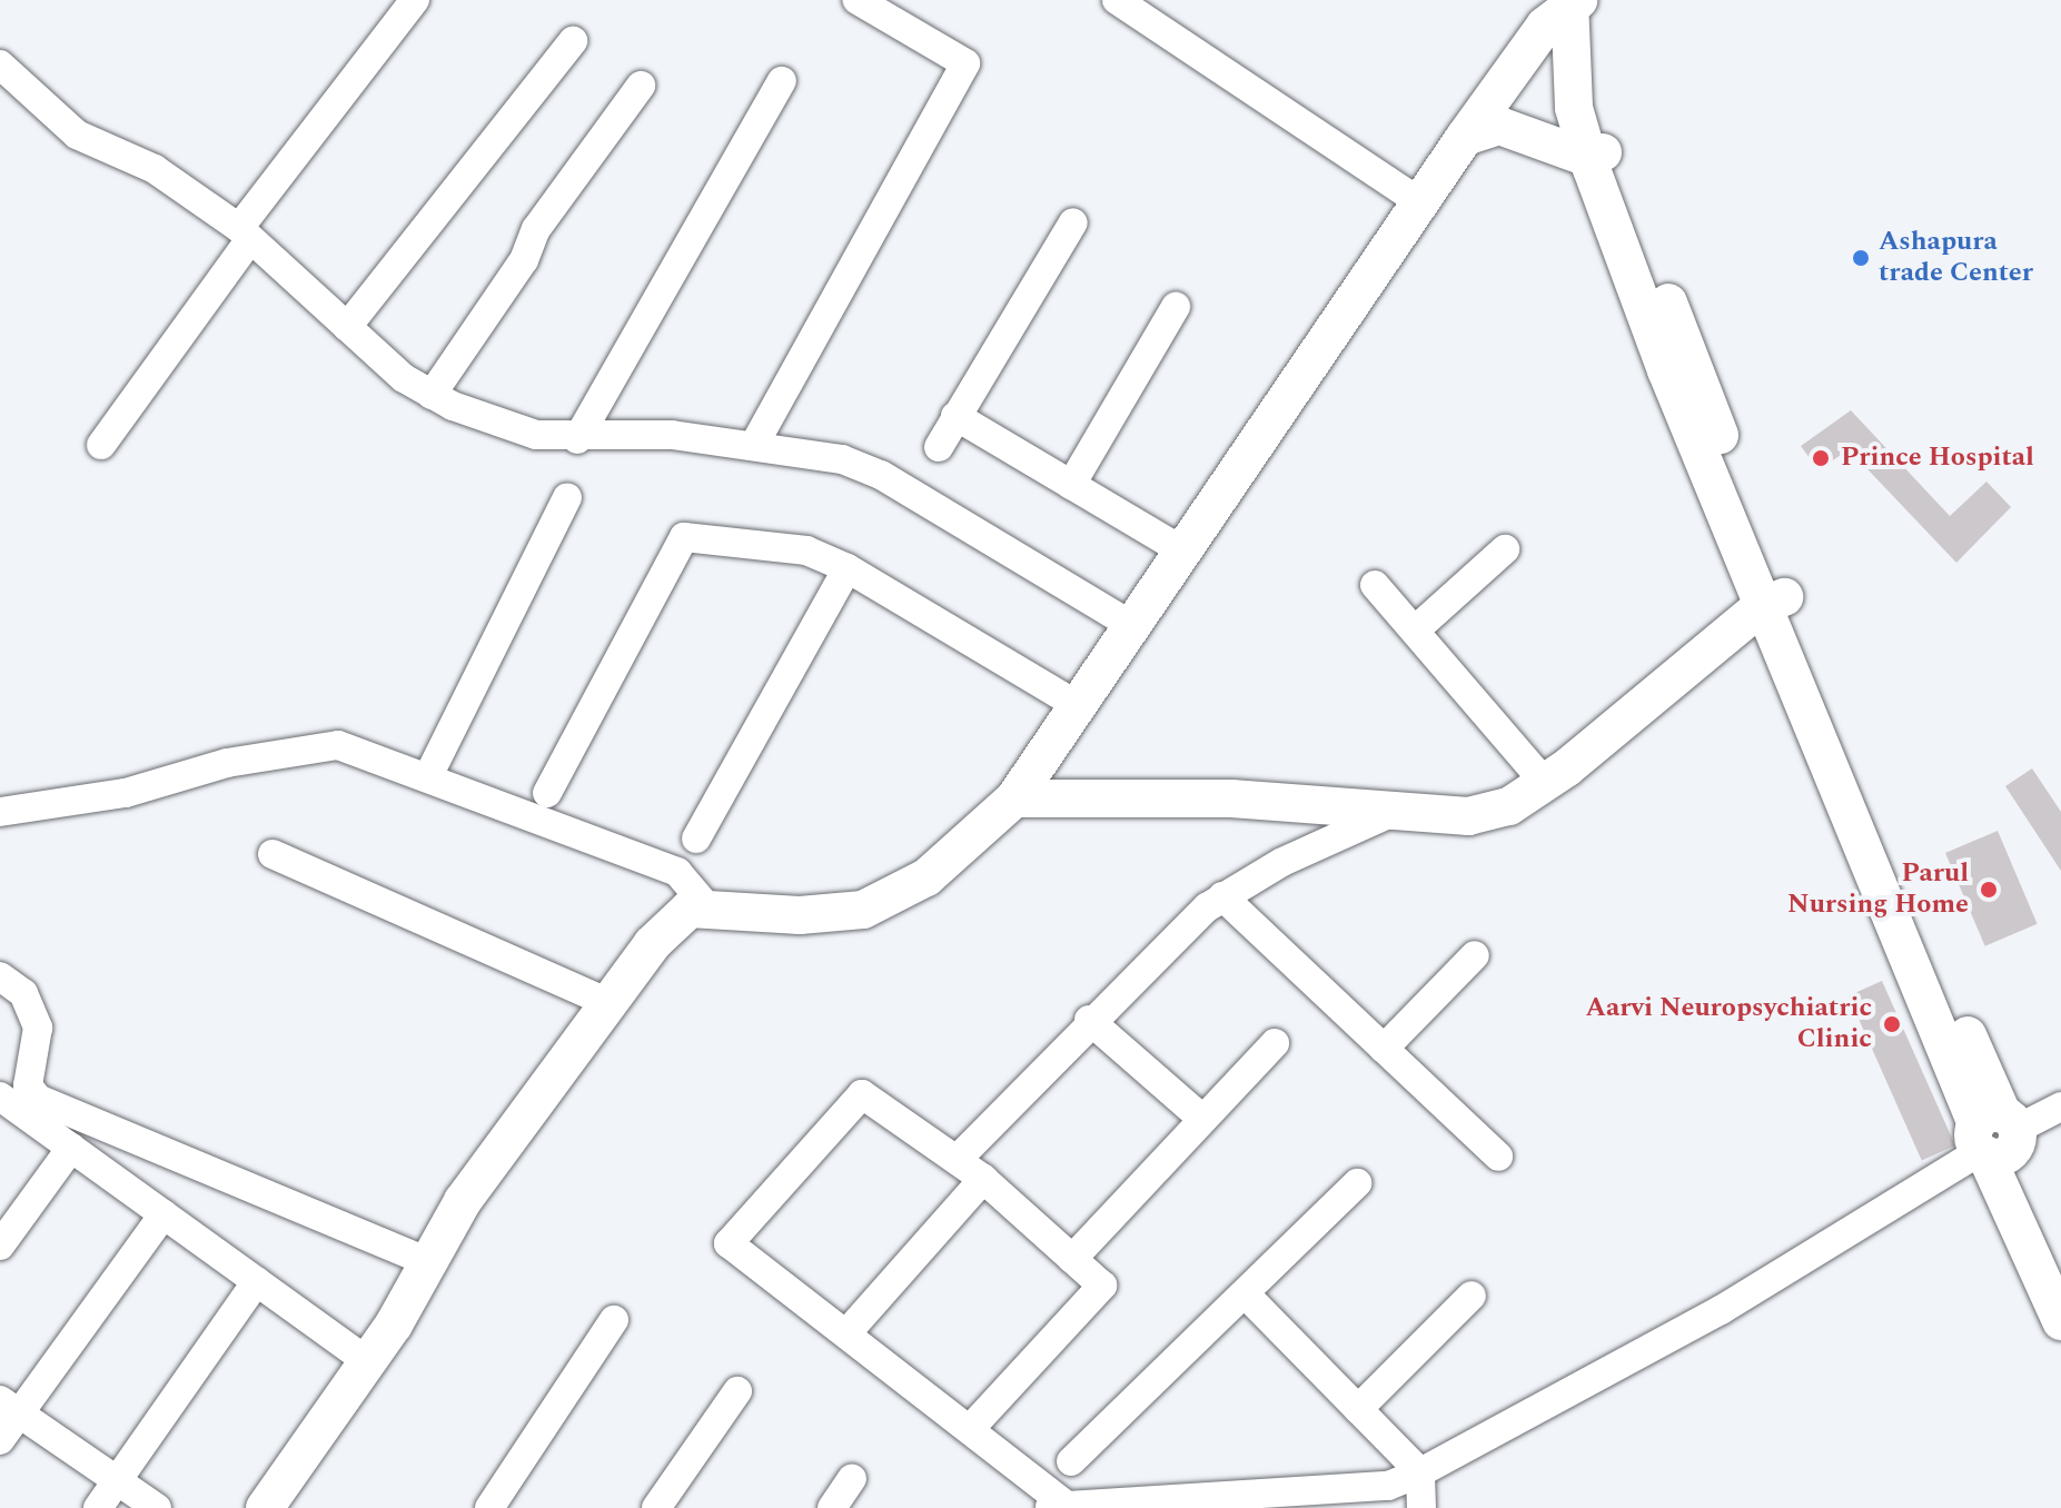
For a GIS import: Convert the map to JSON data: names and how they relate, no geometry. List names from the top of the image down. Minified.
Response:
{"places":["Ashapura trade Center","Prince Hospital","Parul Nursing Home","Aarvi Neuropsychiatric Clinic"]}
